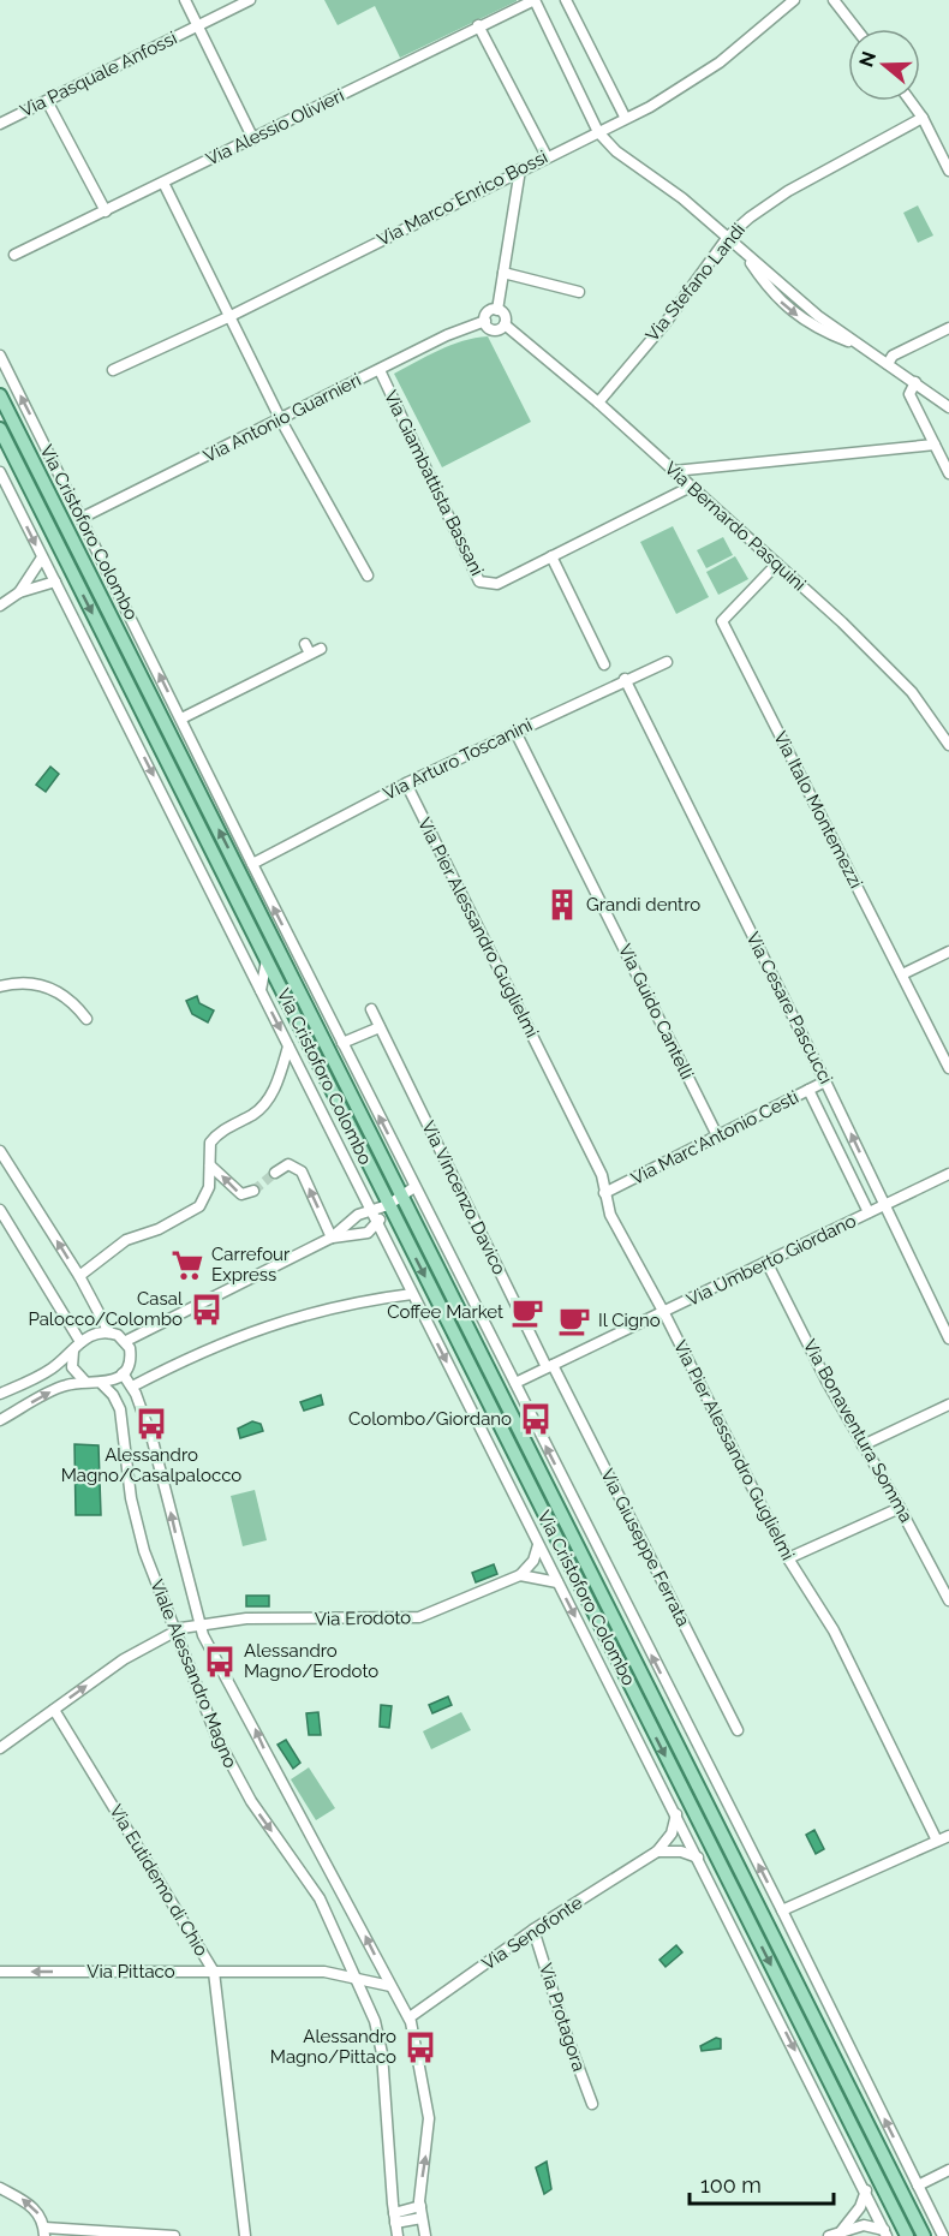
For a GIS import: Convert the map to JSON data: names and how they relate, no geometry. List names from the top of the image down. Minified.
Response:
{"streets":{"main road":["Via Cristoforo Colombo"],"street":["Via Pasquale Anfossi","Via Alessio Olivieri","Via Marco Enrico Bossi","Via Stefano Landi","Via Antonio Guarnieri","Via Giambattista Bassani","Via Bernardo Pasquini","Via Arturo Toscanini","Via Italo Montemezzi","Via Pier Alessandro Guglielmi","Via Cesare Pascucci","Via Guido Cantelli","Via Marc'Antonio Cesti","Via Vincenzo Davico","Via Umberto Giordano","Via Bonaventura Somma","Via Giuseppe Ferrata","Via Erodoto","Viale Alessandro Magno","Via Eutidemo di Chio","Via Senofonte","Via Pittaco","Via Protagora"]},"crossings":[["Via Stefano Landi","Via Bernardo Pasquini"],["Via Antonio Guarnieri","Via Giambattista Bassani"],["Via Antonio Guarnieri","Via Bernardo Pasquini"],["Via Antonio Guarnieri","Via Cristoforo Colombo"],["Via Giambattista Bassani","Via Bernardo Pasquini"],["Via Bernardo Pasquini","Via Italo Montemezzi"],["Via Cristoforo Colombo","Via Arturo Toscanini"],["Via Cristoforo Colombo","Via Umberto Giordano"],["Via Arturo Toscanini","Via Pier Alessandro Guglielmi"],["Via Arturo Toscanini","Via Cesare Pascucci"],["Via Arturo Toscanini","Via Guido Cantelli"],["Via Pier Alessandro Guglielmi","Via Marc'Antonio Cesti"],["Via Pier Alessandro Guglielmi","Via Umberto Giordano"],["Via Cesare Pascucci","Via Marc'Antonio Cesti"],["Via Cesare Pascucci","Via Umberto Giordano"],["Via Guido Cantelli","Via Marc'Antonio Cesti"],["Via Vincenzo Davico","Via Umberto Giordano"],["Via Vincenzo Davico","Via Giuseppe Ferrata"],["Via Umberto Giordano","Via Bonaventura Somma"],["Via Umberto Giordano","Via Giuseppe Ferrata"],["Via Erodoto","Viale Alessandro Magno"],["Viale Alessandro Magno","Via Senofonte"],["Viale Alessandro Magno","Via Pittaco"],["Via Eutidemo di Chio","Via Pittaco"],["Via Senofonte","Via Protagora"]],"one_way":["Via Pittaco"],"places":{"building":["Grandi dentro"],"supermarket":["Carrefour Express"],"bus stop":["Casal Palocco/Colombo","Colombo/Giordano","Alessandro Magno/Casalpalocco","Alessandro Magno/Erodoto","Alessandro Magno/Pittaco"],"cafe":["Coffee Market","Il Cigno"]},"scale_bar":"100 m","north":"left"}
